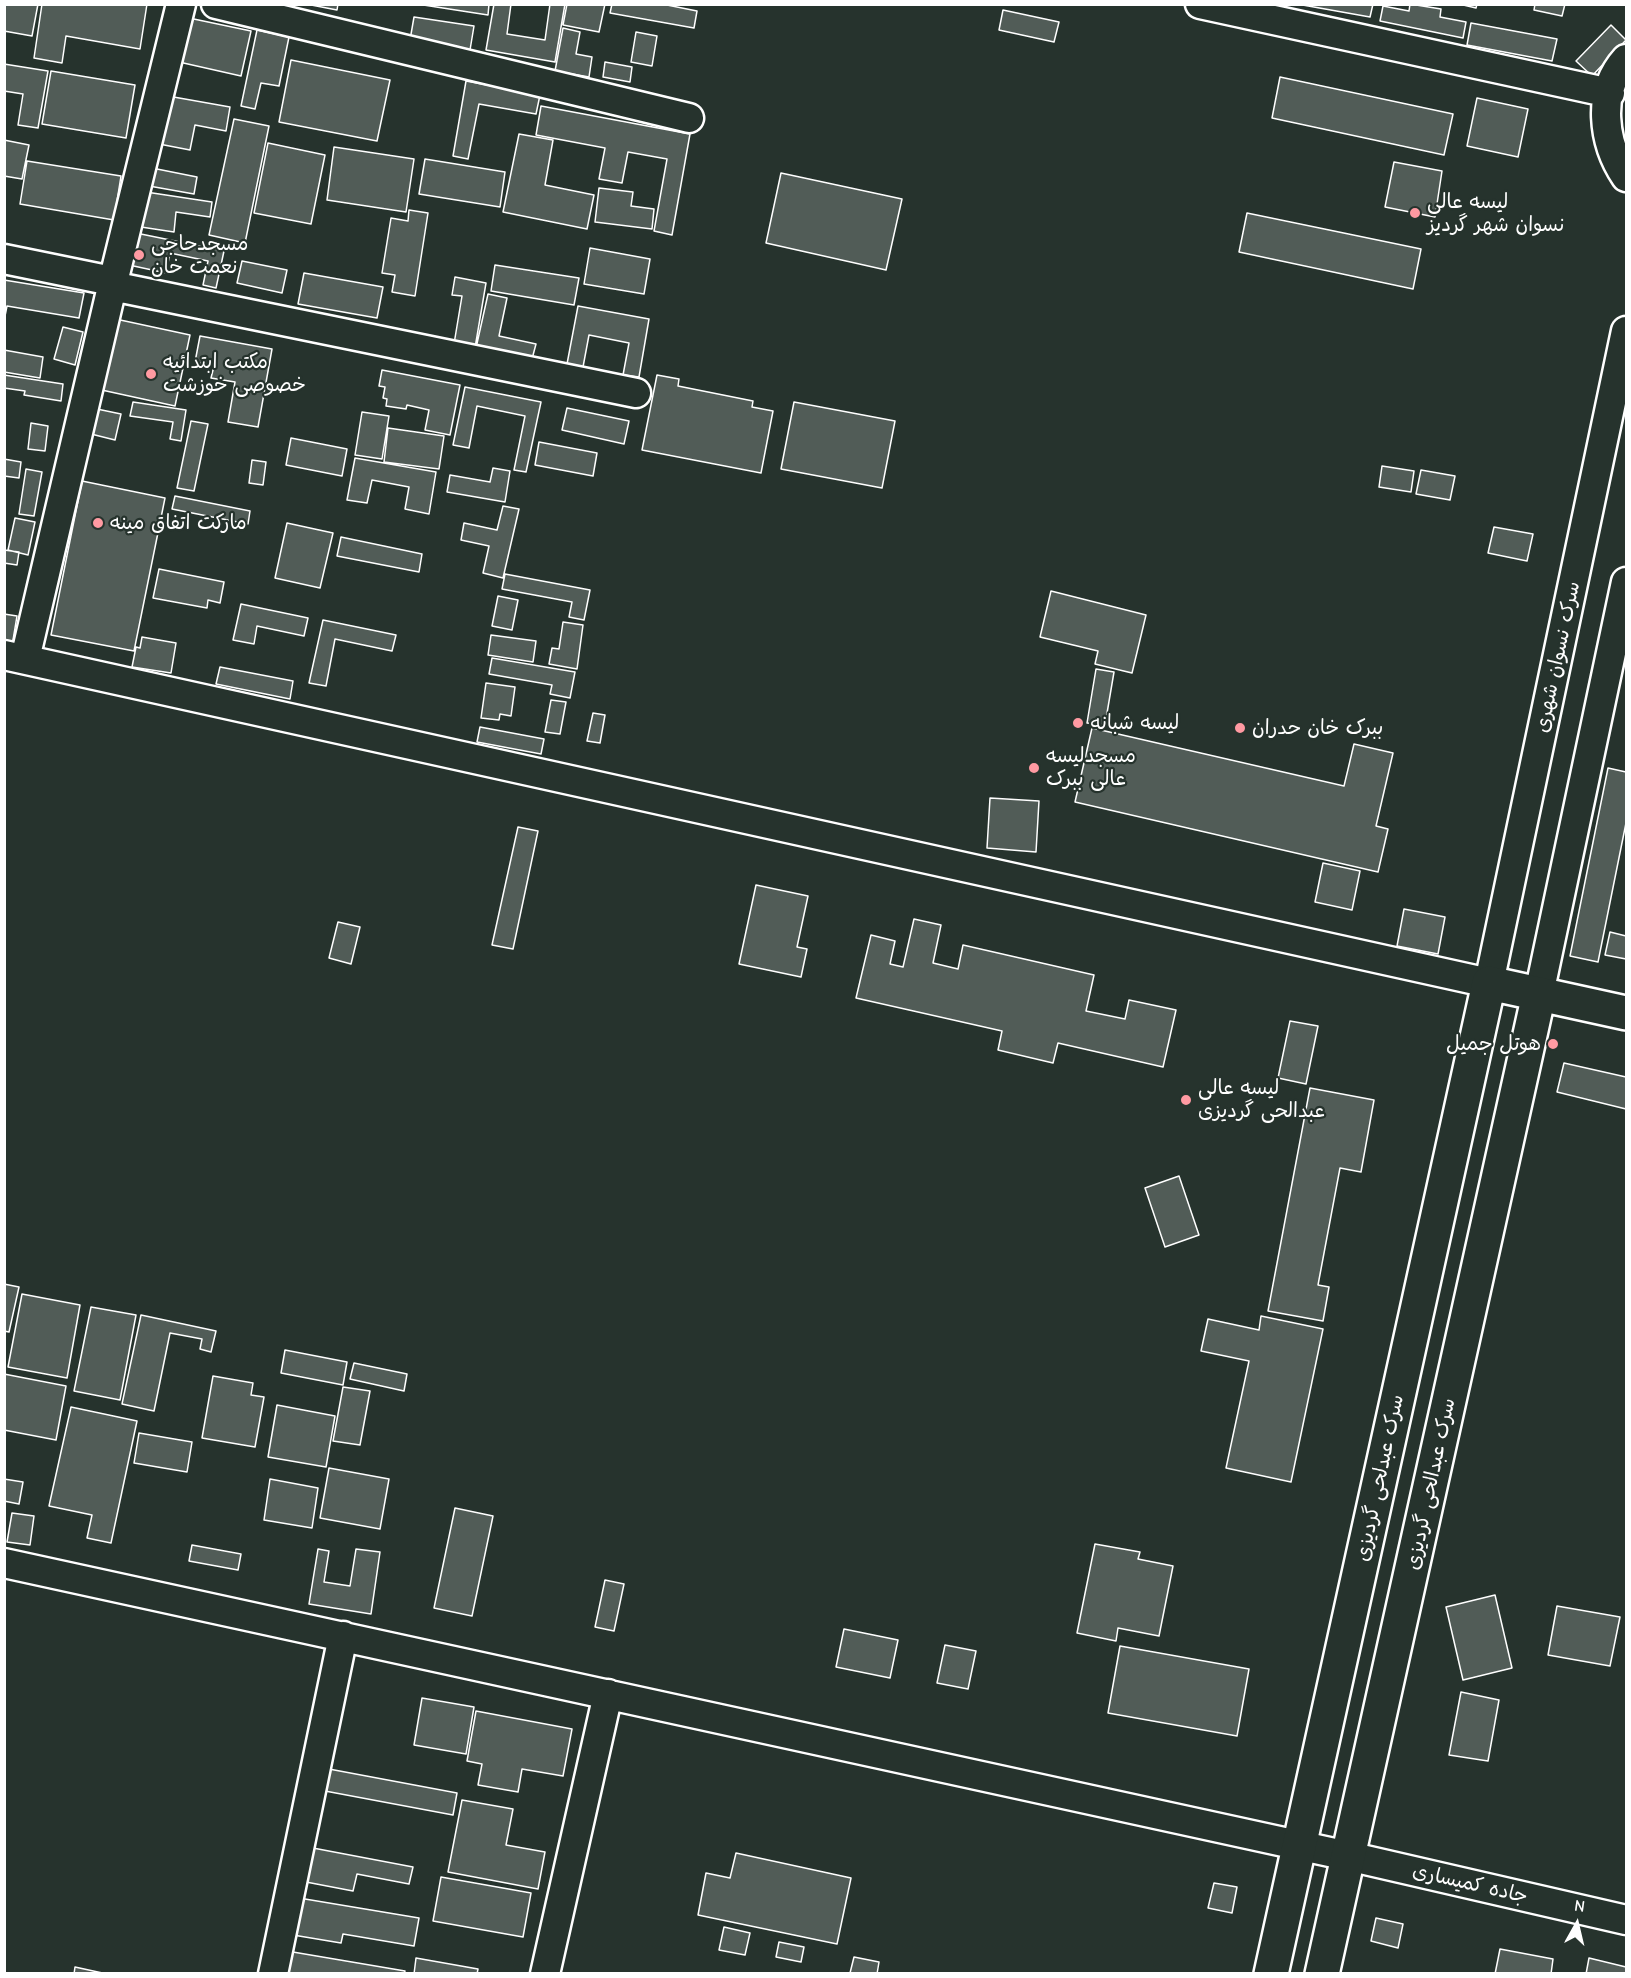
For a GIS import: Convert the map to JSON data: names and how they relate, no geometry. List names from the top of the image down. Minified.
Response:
{"streets":{"main road":["سرک عبدلحی گردیزی","سرک عبدالحی گردیزی"],"street":["سرک نسوان شهری","جاده کمیساری"]},"crossings":[["سرک نسوان شهری","سرک عبدلحی گردیزی"],["سرک عبدلحی گردیزی","جاده کمیساری"],["سرک عبدالحی گردیزی","جاده کمیساری"]],"places":["لیسه عالی نسوان شهر گردیز","مسجدحاجی نعمت خان","مکتب ابتدائیه خصوصی خوزشت","مارکت اتفاق مینه","لیسه شبانه","ببرک خان حدران","مسجدلیسه عالی ببرک","هوتل جمیل","لیسه عالی عبدالحی گردیزی"],"north":"top"}
